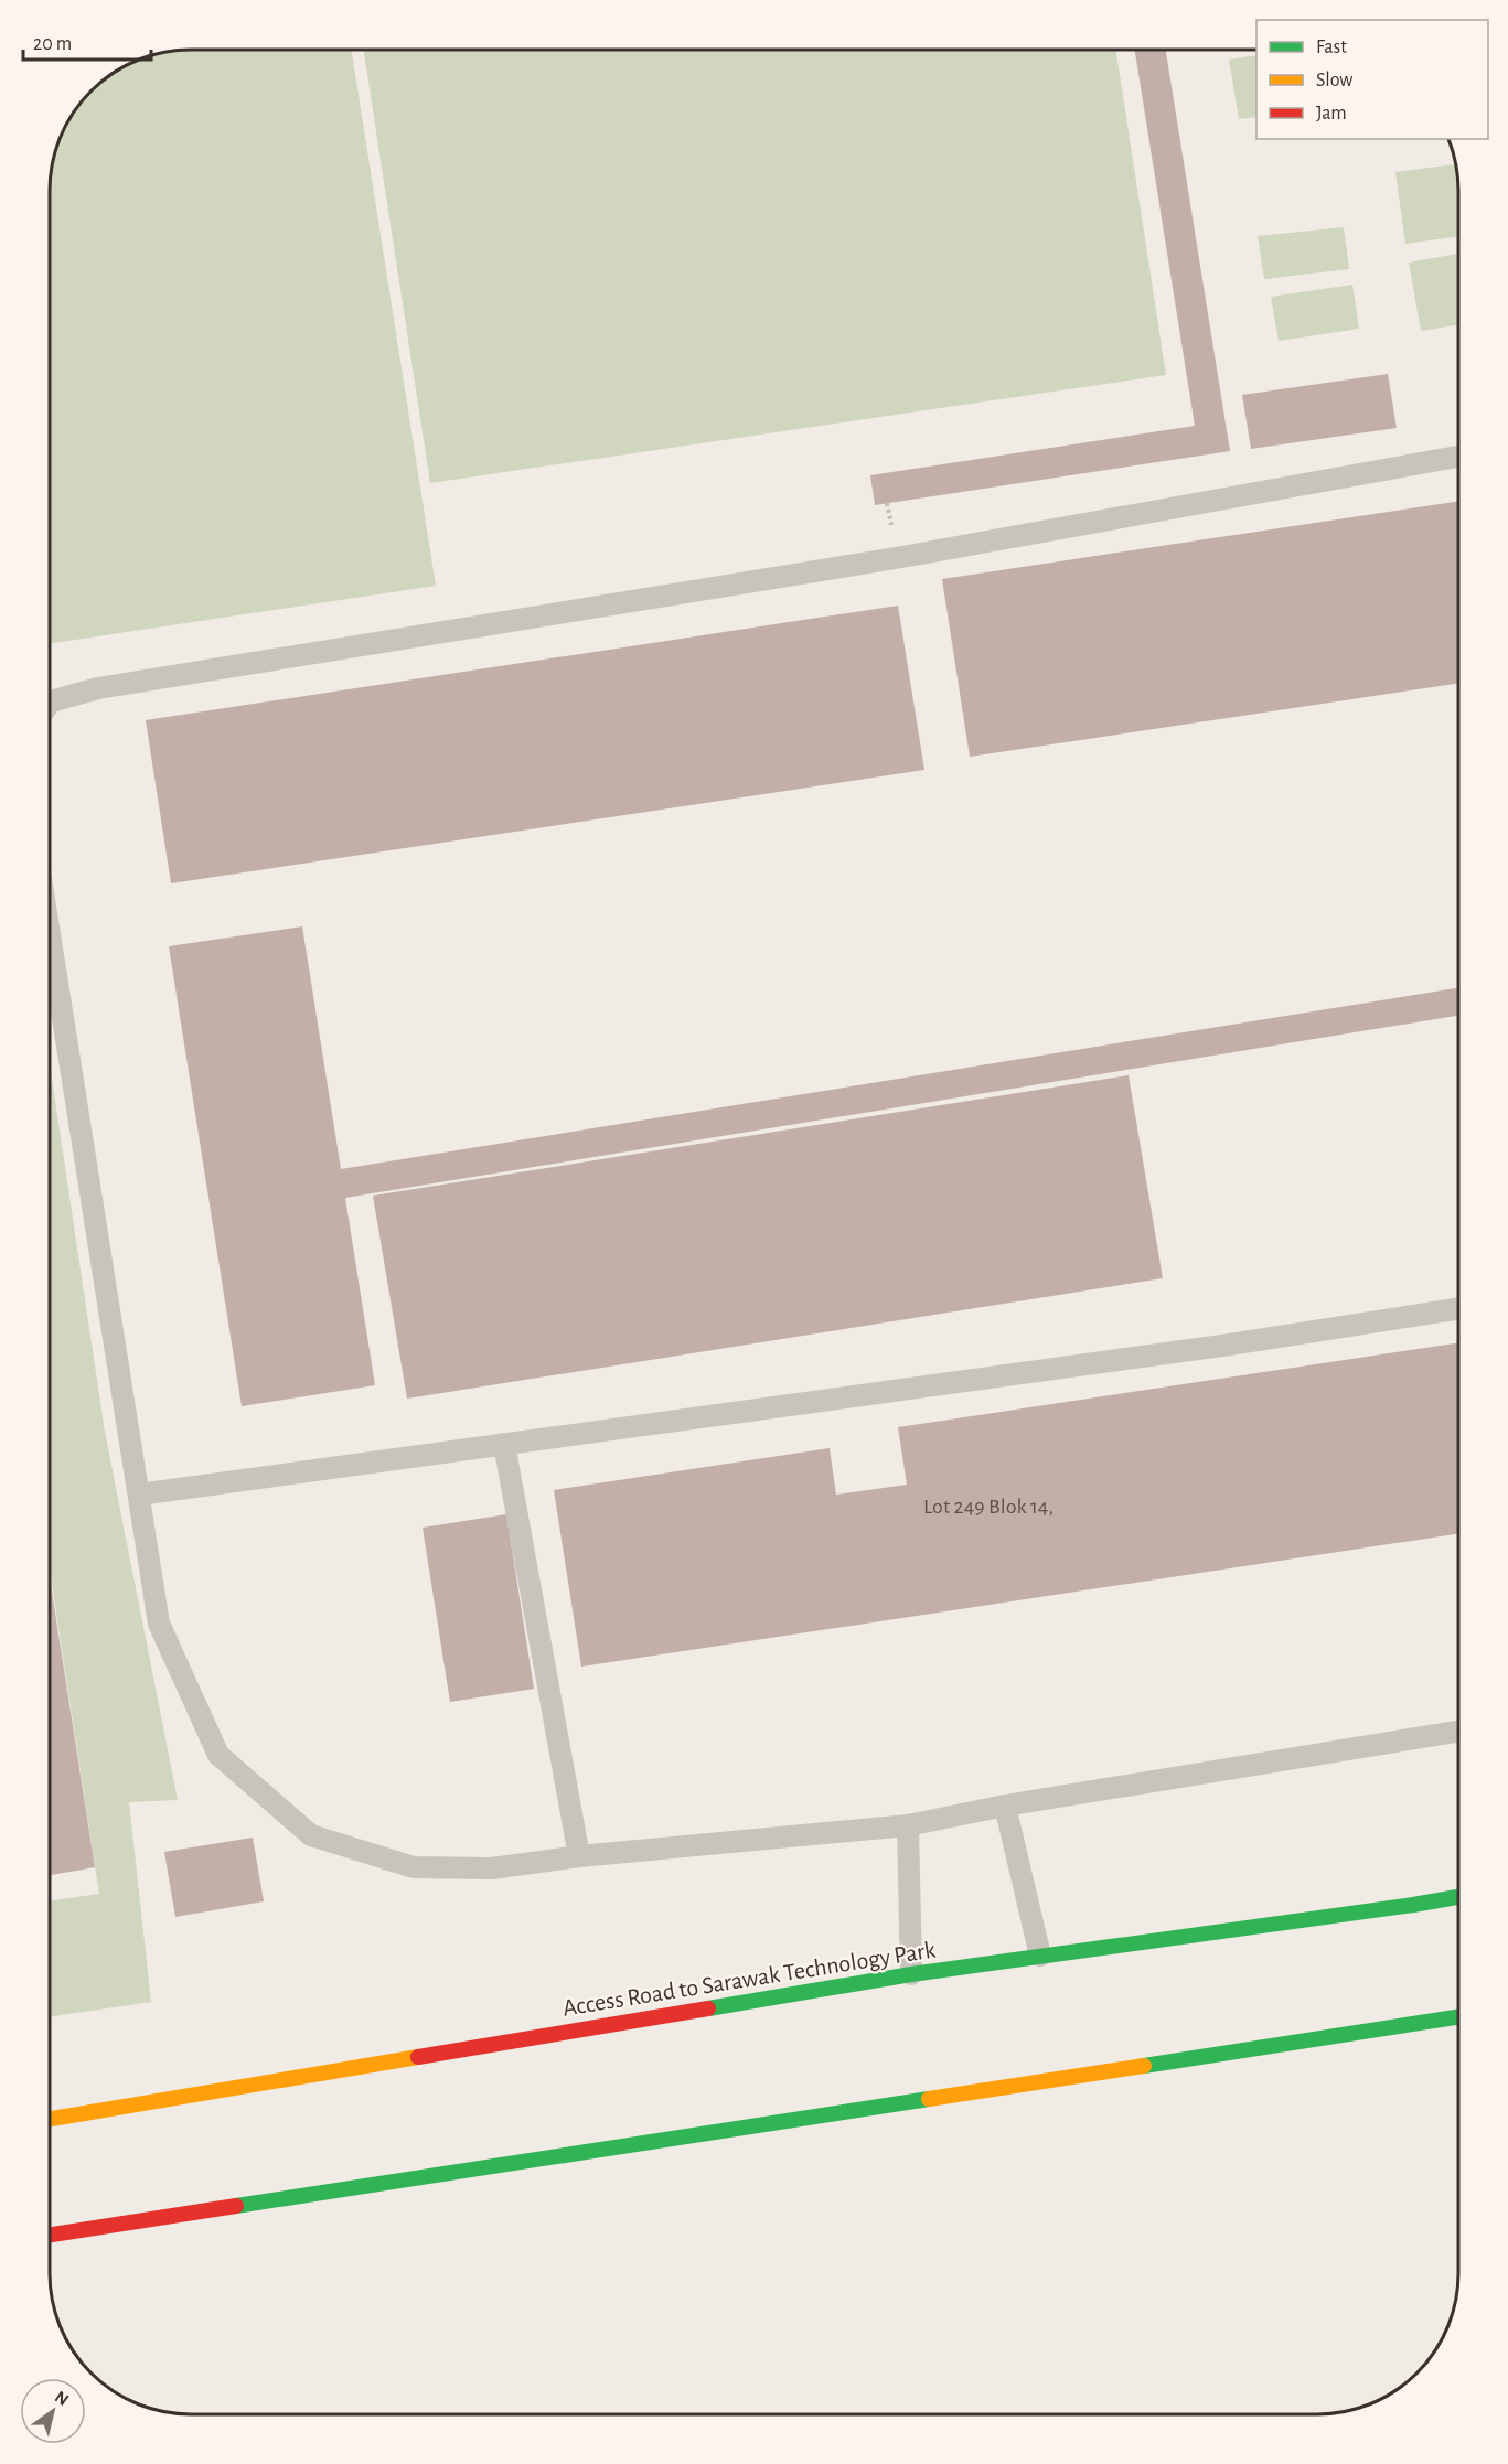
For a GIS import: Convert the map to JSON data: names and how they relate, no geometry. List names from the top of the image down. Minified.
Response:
{"streets":{"street":["Access Road to Sarawak Technology Park"]},"house_numbers":["Lot 249 Blok 14,"],"legend":["Fast","Slow","Jam"],"scale_bar":"20 m","north":"top right"}
